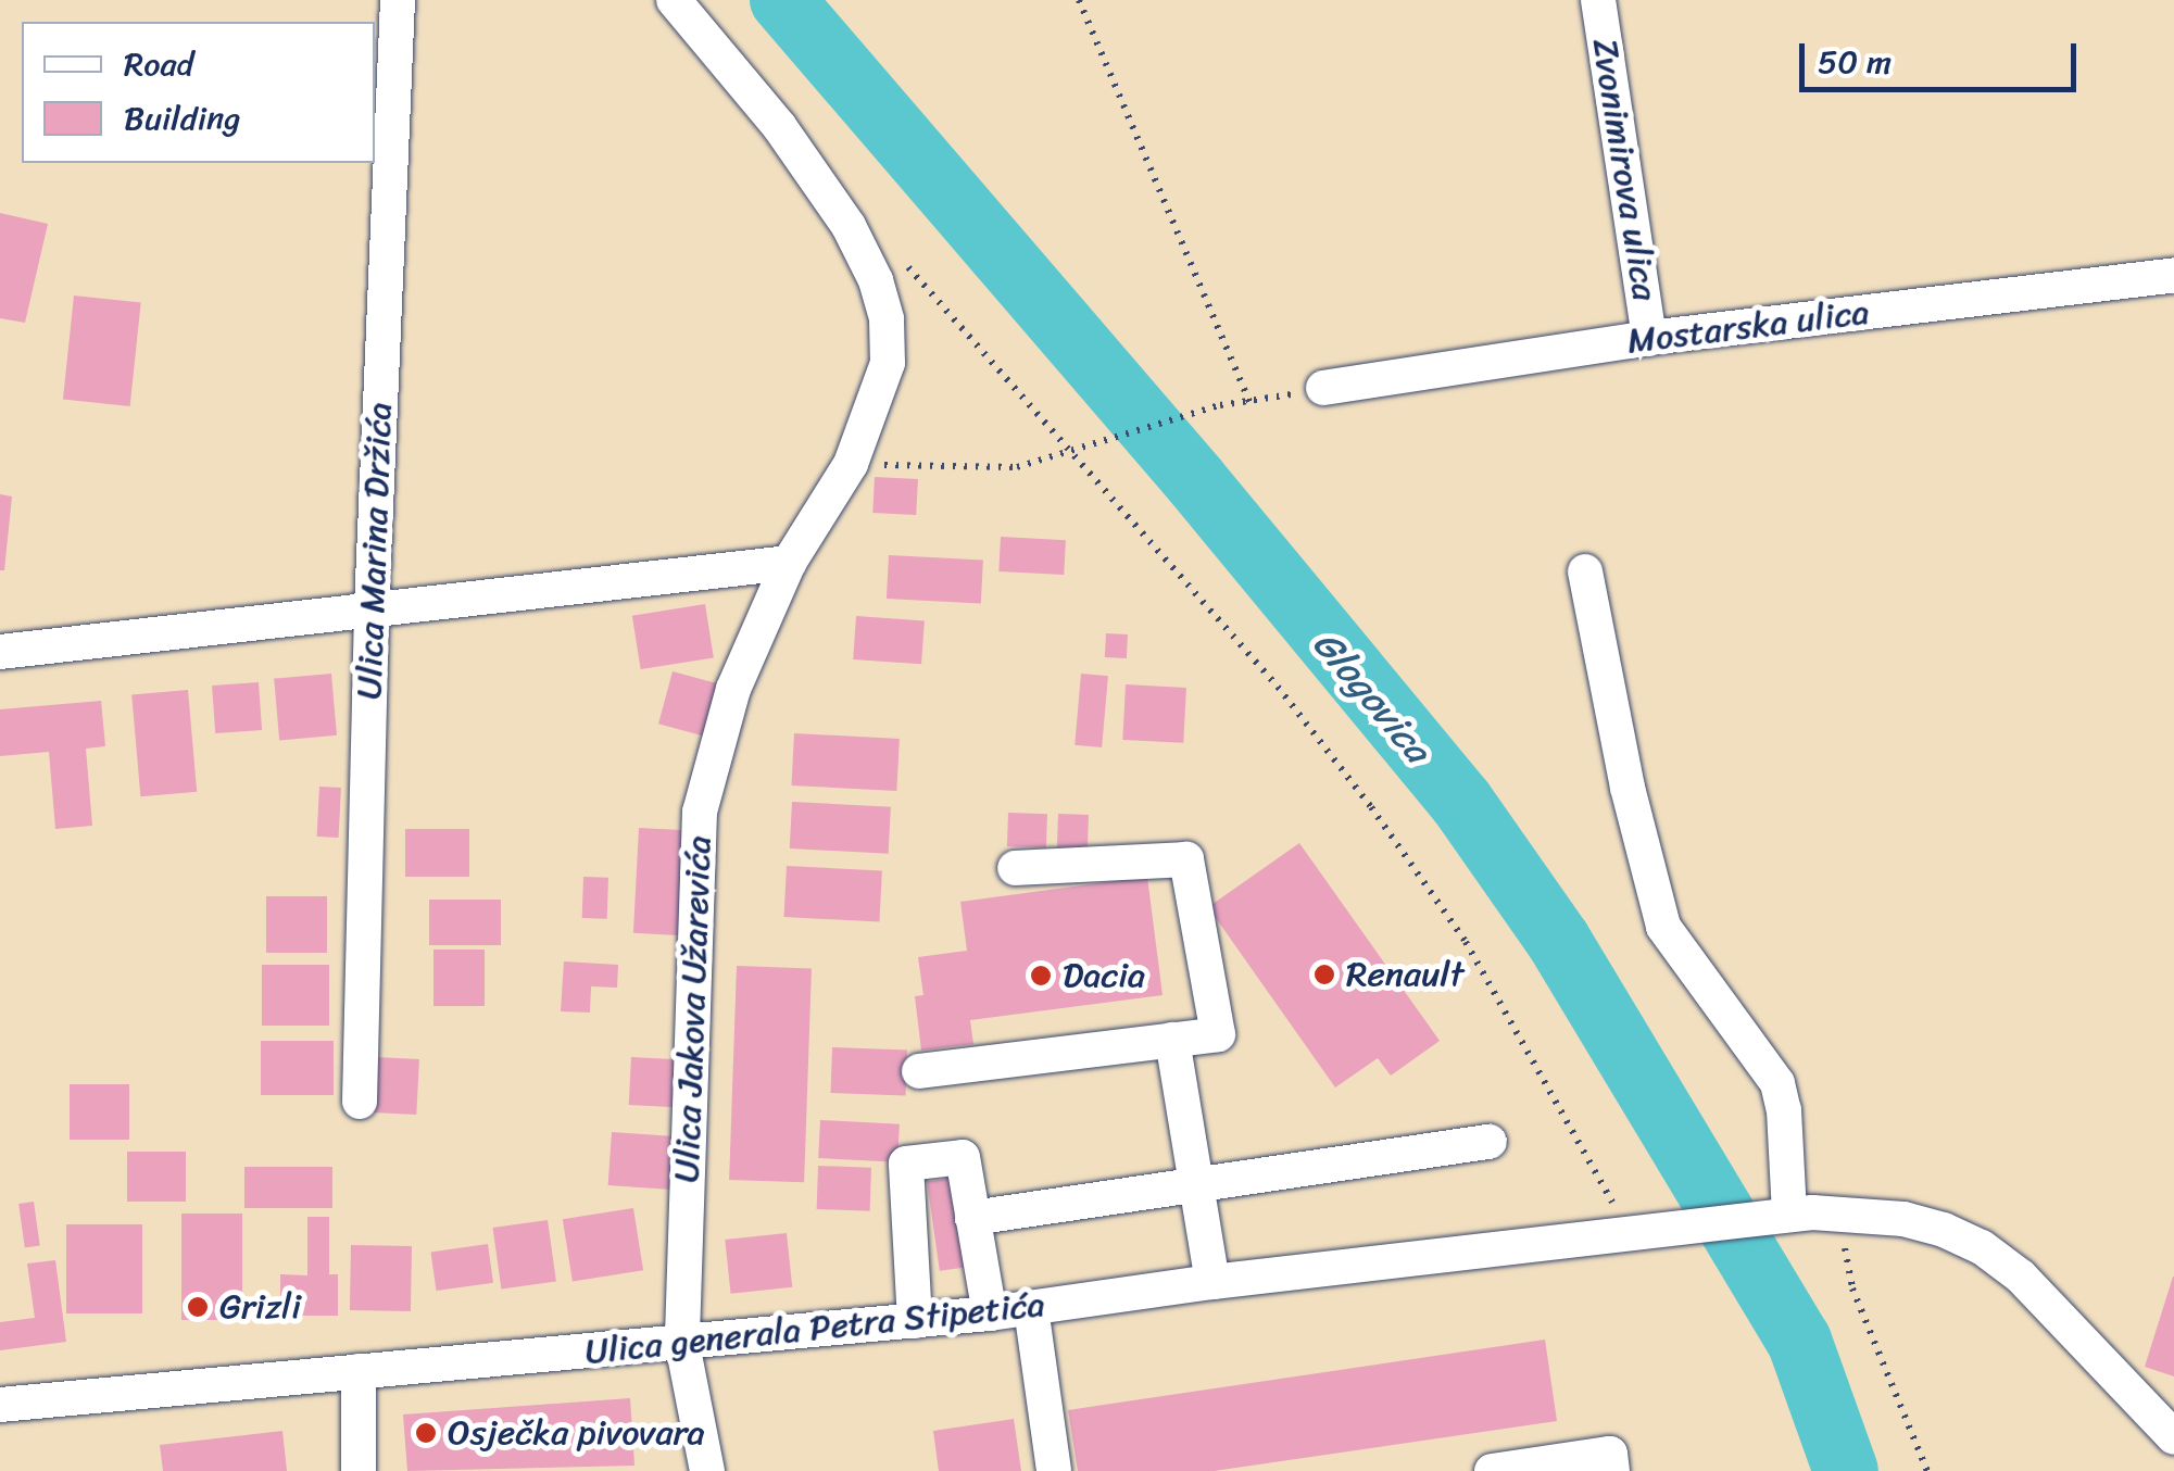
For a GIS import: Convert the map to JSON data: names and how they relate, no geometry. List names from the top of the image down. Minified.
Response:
{"streets":{"street":["Zvonimirova ulica","Mostarska ulica","Ulica Marina Držića","Ulica Jakova Užarevića","Ulica generala Petra Stipetića"]},"crossings":[["Zvonimirova ulica","Mostarska ulica"],["Ulica Jakova Užarevića","Ulica generala Petra Stipetića"]],"water":["Glogovica"],"places":["Renault","Dacia","Grizli","Osječka pivovara"],"legend":["Road","Building"],"scale_bar":"50 m"}
